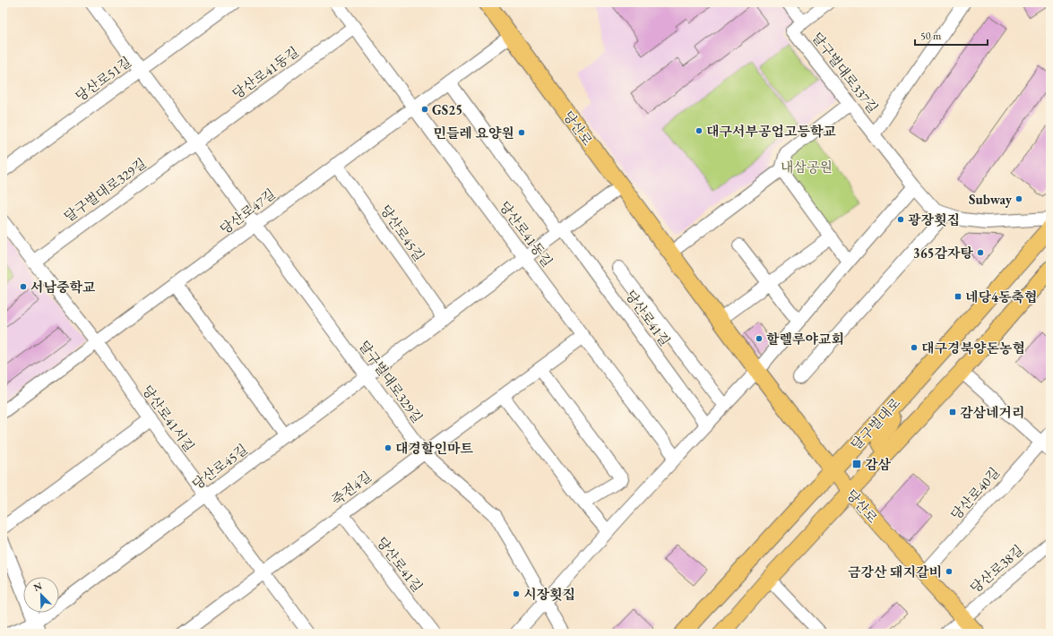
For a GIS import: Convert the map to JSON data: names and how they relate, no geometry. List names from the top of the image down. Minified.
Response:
{"streets":{"main road":["당산로","달구벌대로"],"street":["당산로41동길","달구벌대로337길","당산로51길","달구벌대로329길","당산로47길","당산로45길","당산로41길","당산로41서길","죽전4길","당산로40길","당산로38길"]},"crossings":[["당산로41동길","달구벌대로329길"],["당산로41동길","당산로47길"],["당산로41동길","당산로45길"],["당산로41동길","죽전4길"],["당산로51길","달구벌대로329길"],["당산로","당산로47길"],["당산로","당산로45길"],["당산로","달구벌대로"],["당산로","당산로40길"],["당산로","당산로38길"],["달구벌대로329길","당산로47길"],["달구벌대로329길","당산로45길"],["달구벌대로329길","당산로41서길"],["달구벌대로329길","죽전4길"],["당산로47길","당산로45길"],["당산로47길","당산로41서길"],["당산로45길","당산로41길"],["당산로45길","당산로41서길"],["당산로41길","죽전4길"],["당산로41서길","죽전4길"]],"parks":["내삼공원"],"places":{"other":["GS25","대구서부공업고등학교","민들레 요양원","Subway","광장횟집","365감자탕","서남중학교","할렐루야교회","대구경북양돈농협","대경할인마트","금강산 돼지갈비","시장횟집"],"transit":["네당4동축협","감삼네거리","감삼"]},"scale_bar":"50 m","north":"top left"}
